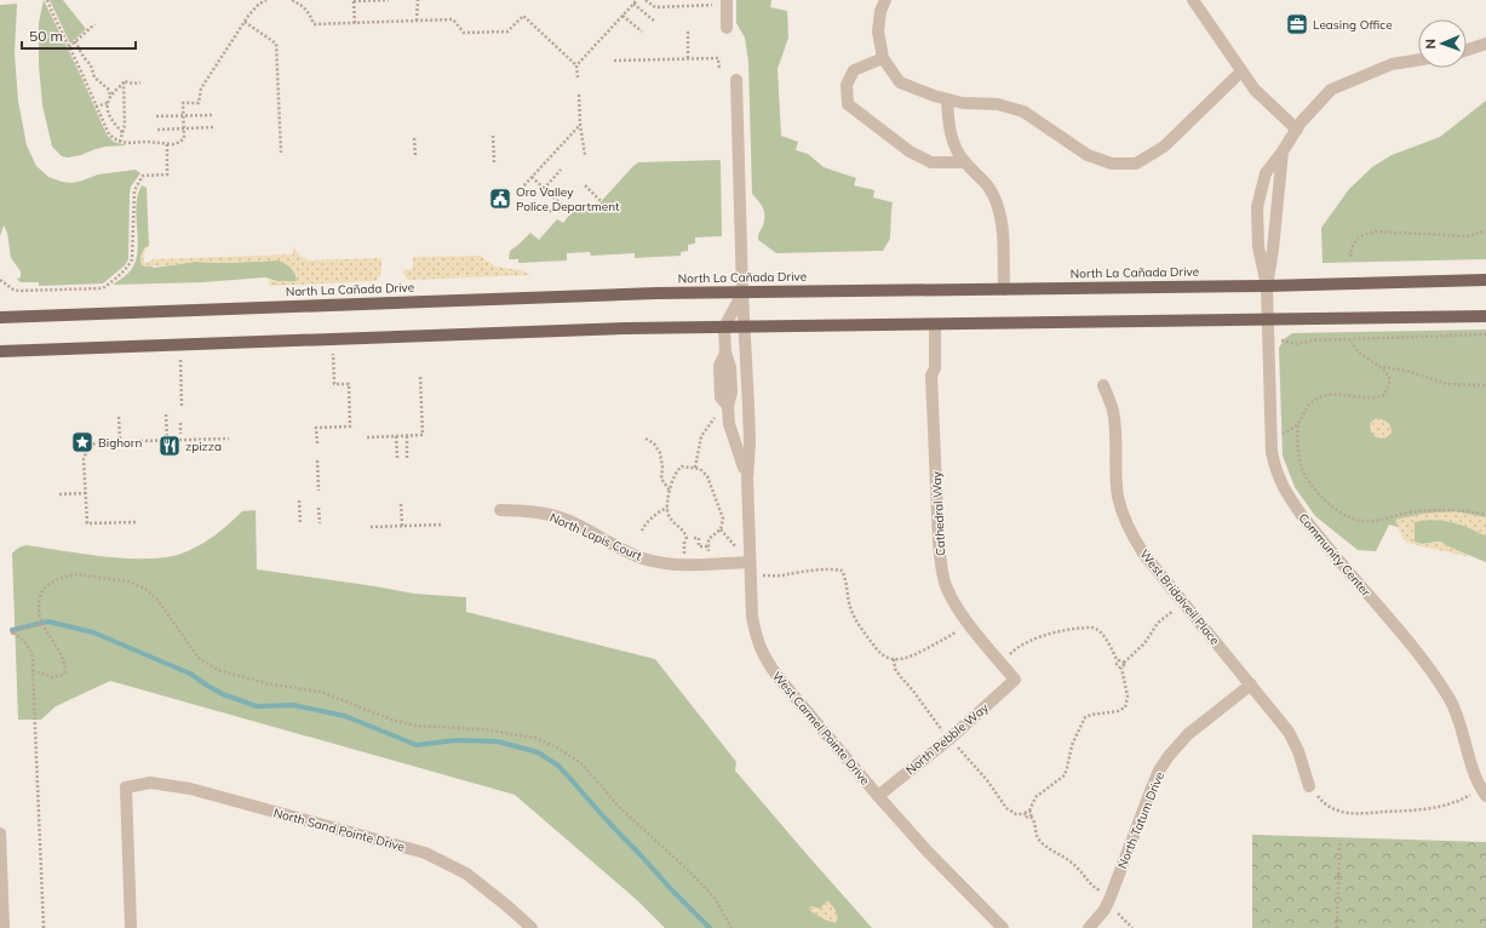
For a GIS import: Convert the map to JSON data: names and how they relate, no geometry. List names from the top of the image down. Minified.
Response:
{"streets":{"main road":["North La Cañada Drive"],"street":["Cathedral Way","North Lapis Court","Community Center","West Bridalveil Place","West Carmel Pointe Drive","North Pebble Way","North Tatum Drive","North Sand Pointe Drive"]},"crossings":[["North La Cañada Drive","Community Center"],["North La Cañada Drive","West Carmel Pointe Drive"],["Cathedral Way","North Pebble Way"],["North Lapis Court","West Carmel Pointe Drive"],["West Bridalveil Place","North Tatum Drive"],["West Carmel Pointe Drive","North Pebble Way"]],"places":{"office":["Leasing Office"],"public building":["Oro Valley Police Department"],"place":["Bighorn"],"restaurant":["zpizza"]},"scale_bar":"50 m","north":"left"}
